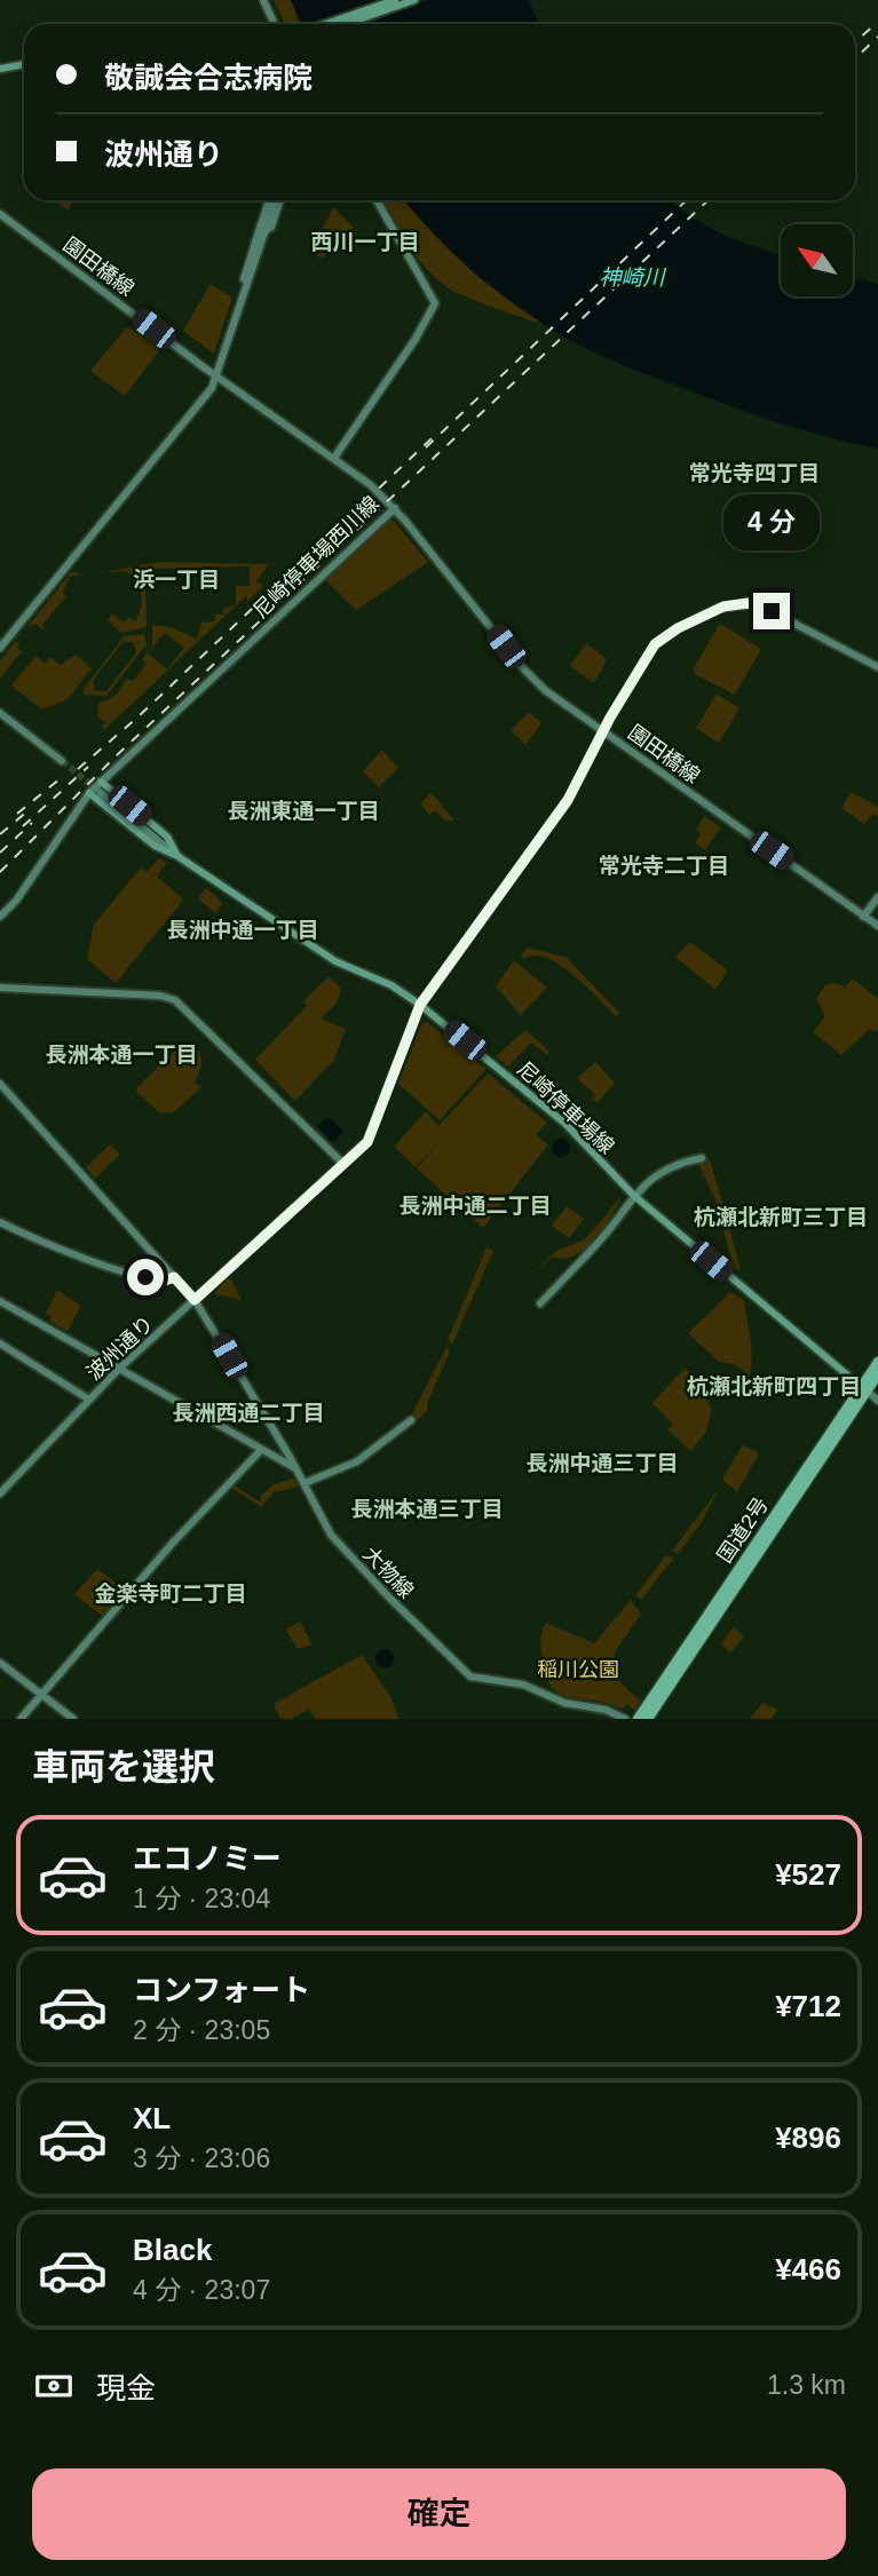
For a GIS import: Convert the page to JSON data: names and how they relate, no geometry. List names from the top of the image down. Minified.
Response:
{"streets":{"highway":["国道2号"],"main road":["尼崎停車場線"],"street":["園田橋線","尼崎停車場西川線","波州通り","大物線"]},"crossings":[["園田橋線","尼崎停車場西川線"],["園田橋線","波州通り"],["尼崎停車場西川線","尼崎停車場線"],["尼崎停車場線","波州通り"],["尼崎停車場線","国道2号"],["波州通り","大物線"]],"districts":["西川一丁目","常光寺四丁目","浜一丁目","長洲東通一丁目","常光寺二丁目","長洲中通一丁目","長洲本通一丁目","長洲中通二丁目","杭瀬北新町三丁目","杭瀬北新町四丁目","長洲西通二丁目","長洲中通三丁目","長洲本通三丁目","金楽寺町二丁目"],"water":["神崎川"],"parks":["稲川公園"],"north":"top left","page":{"banner":["敬誠会合志病院","波州通り"],"bubble":"4 分","heading":"車両を選択","list":[{"name":"エコノミー","note":"1 分 · 23:04","value":"¥527"},{"name":"コンフォート","note":"2 分 · 23:05","value":"¥712"},{"name":"XL","note":"3 分 · 23:06","value":"¥896"},{"name":"Black","note":"4 分 · 23:07","value":"¥466"}],"pay":["現金","1.3 km"],"buttons":"確定"}}
